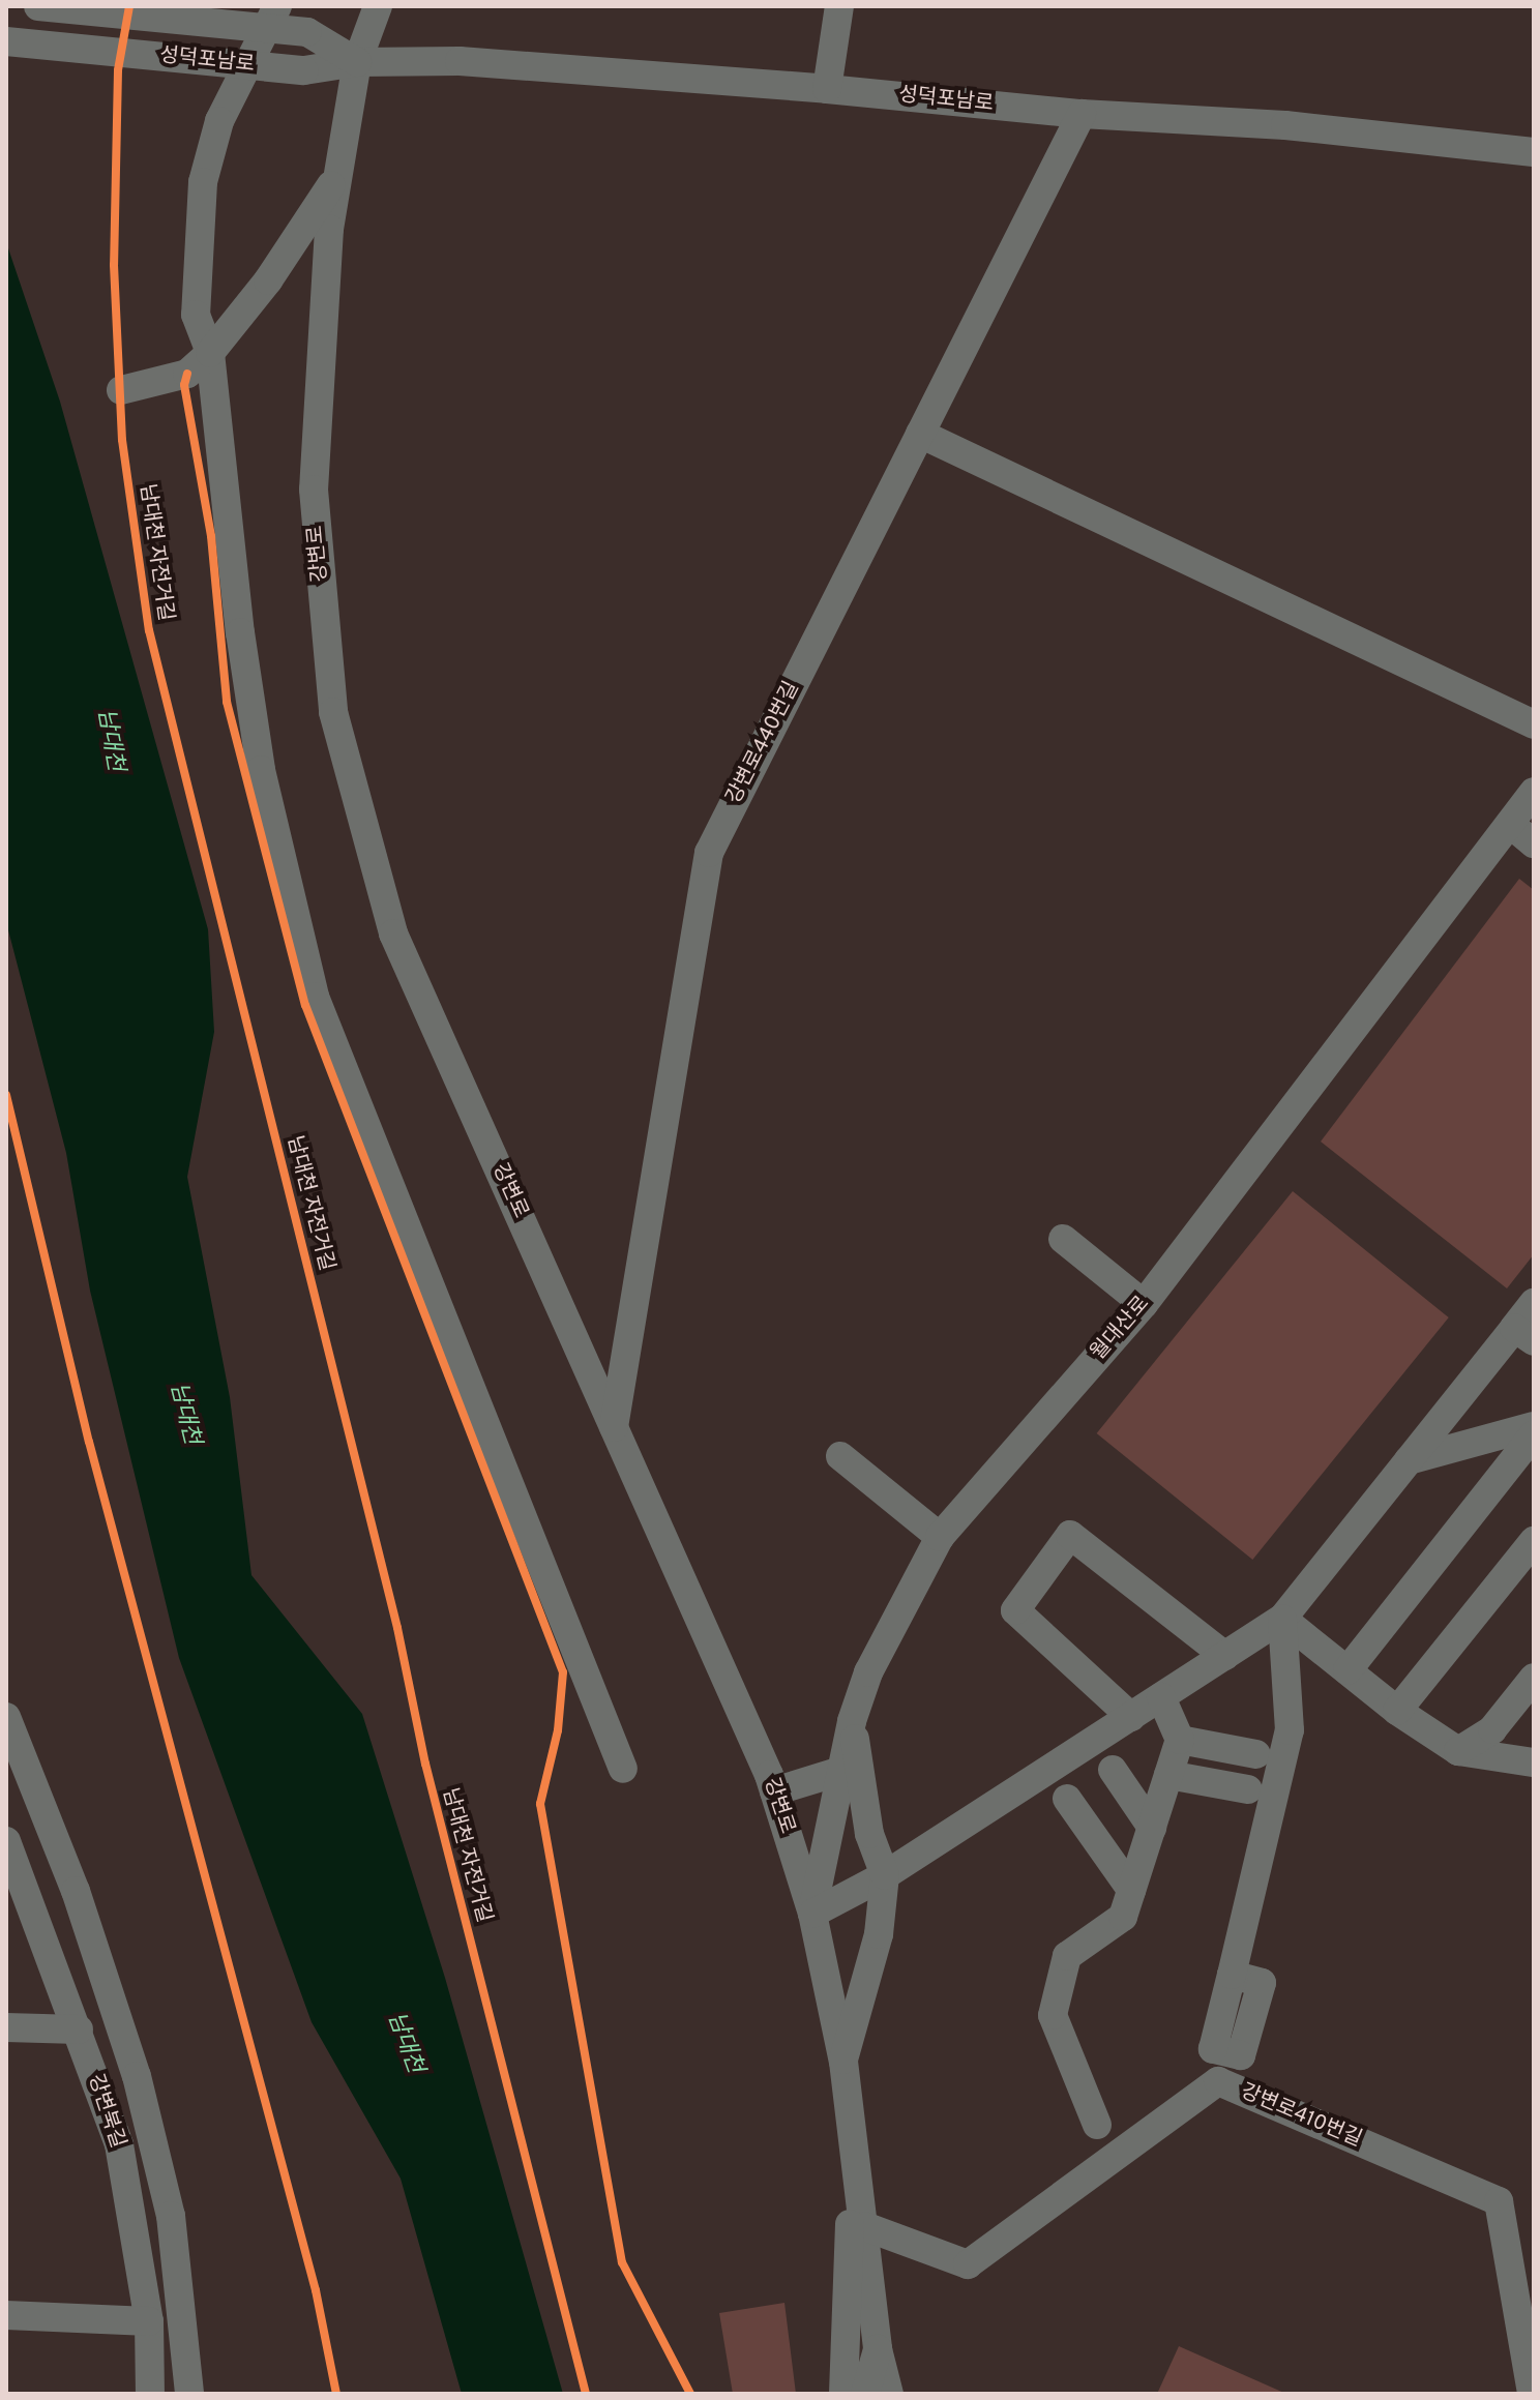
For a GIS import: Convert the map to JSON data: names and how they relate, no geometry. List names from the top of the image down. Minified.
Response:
{"streets":{"street":["성덕포남로","강변로","강변로440번길","월대산로","강변북길","강변로410번길"],"cycle path":["남대천 자전거길"]},"crossings":[["성덕포남로","강변로"],["성덕포남로","강변로440번길"],["강변로","강변로440번길"],["강변로","월대산로"],["강변로","강변로410번길"]],"water":["남대천"]}
